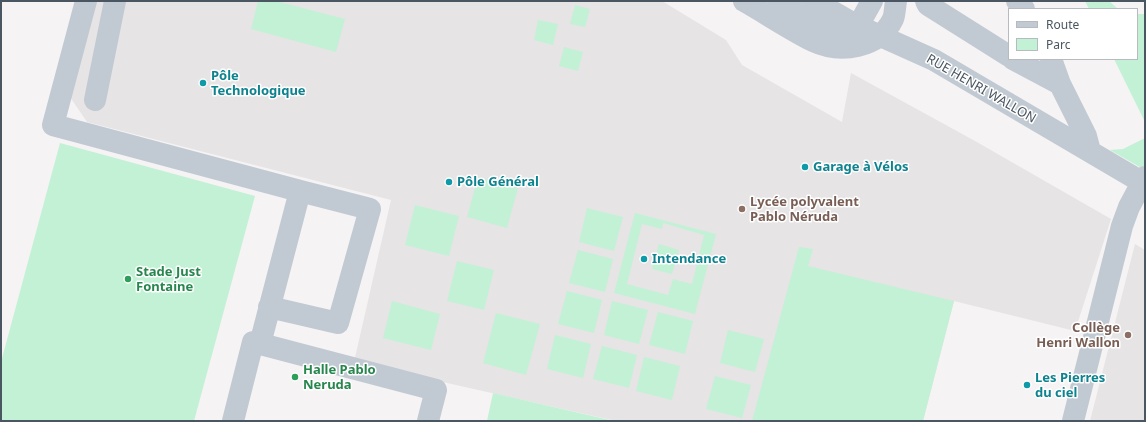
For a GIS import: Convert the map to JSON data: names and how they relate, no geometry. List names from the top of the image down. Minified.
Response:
{"streets":{"street":["RUE HENRI WALLON"]},"places":["Pôle Technologique","Garage à Vélos","Pôle Général","Lycée polyvalent Pablo Néruda","Intendance","Stade Just Fontaine","Collège Henri Wallon","Halle Pablo Neruda","Les Pierres du ciel"],"legend":["Route","Parc"]}
